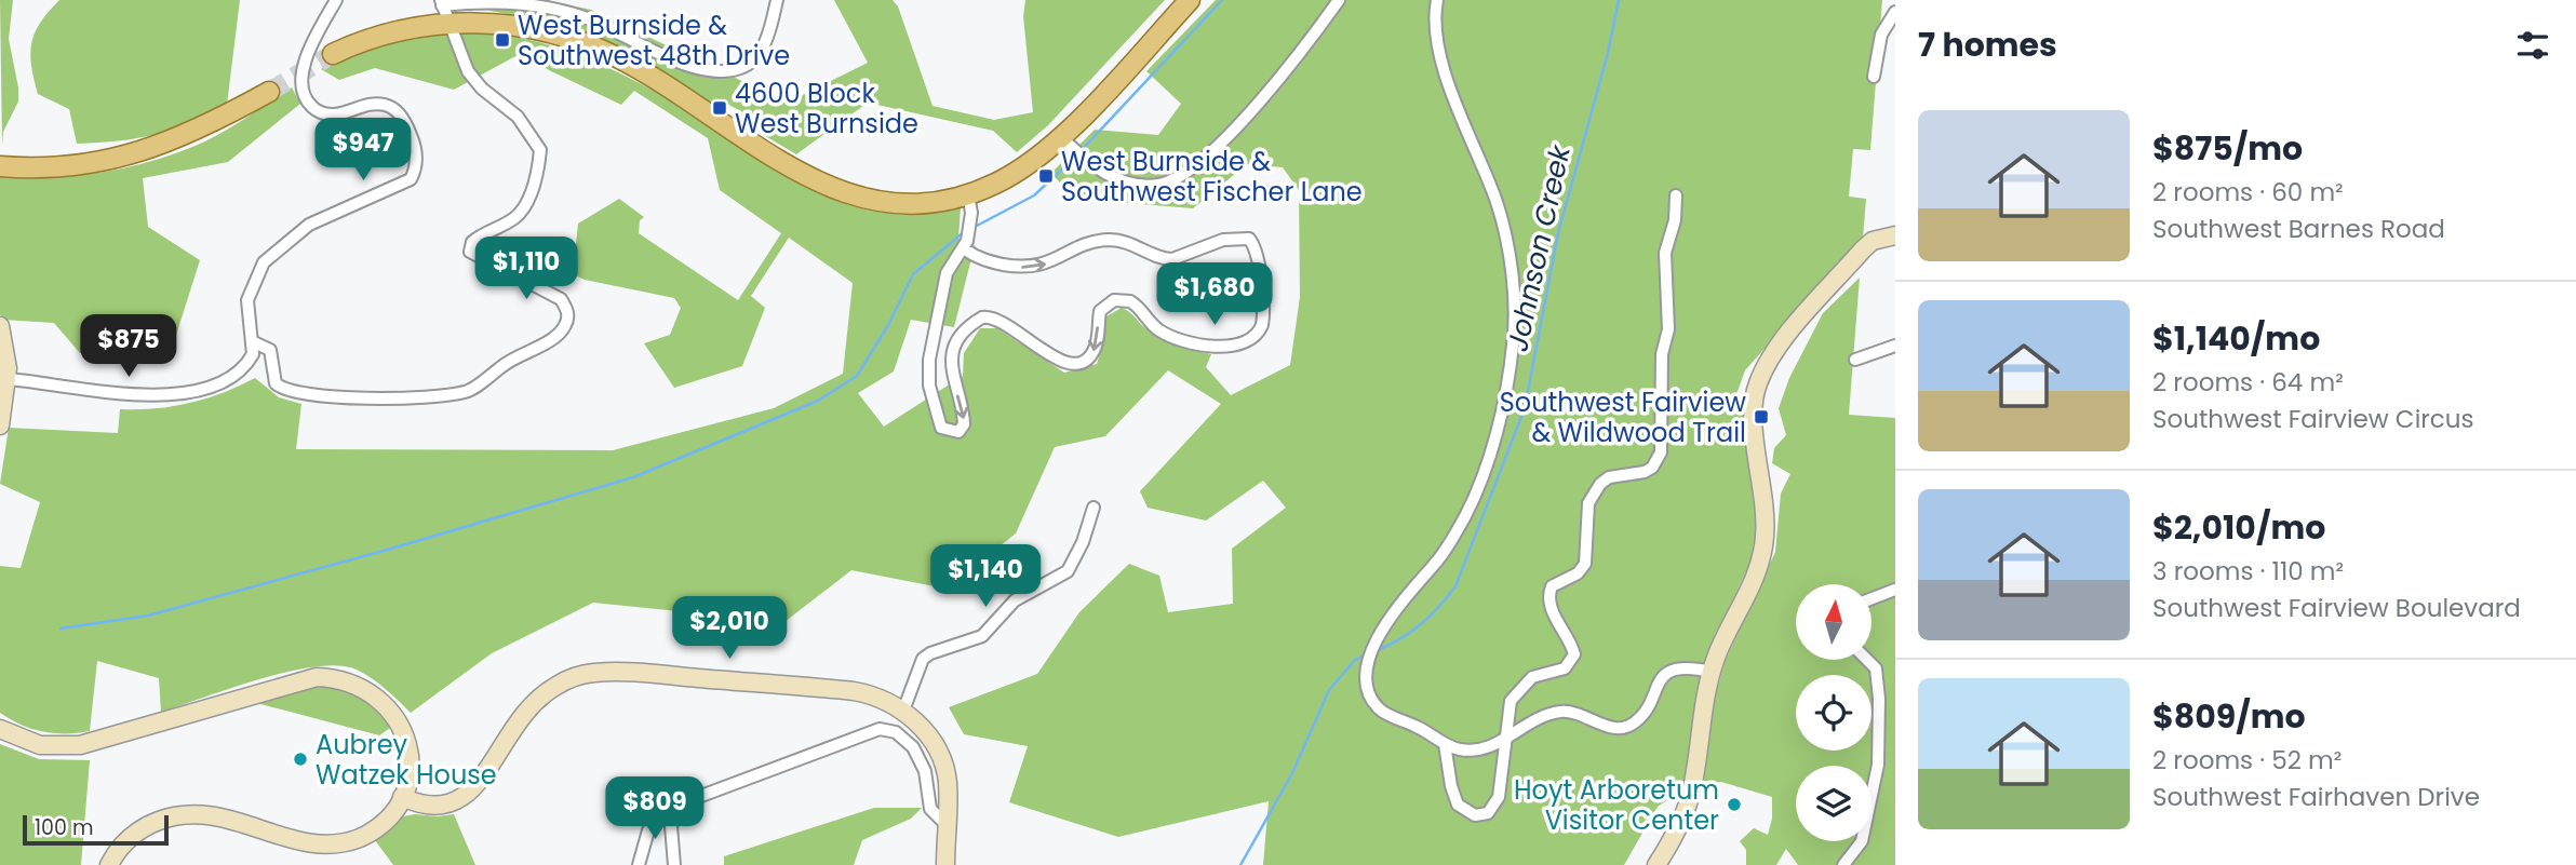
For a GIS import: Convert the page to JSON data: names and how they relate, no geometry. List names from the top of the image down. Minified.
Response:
{"water":["Johnson Creek"],"places":{"transit":["West Burnside & Southwest 48th Drive","4600 Block West Burnside","West Burnside & Southwest Fischer Lane","Southwest Fairview & Wildwood Trail"],"other":["Aubrey Watzek House","Hoyt Arboretum Visitor Center"]},"scale_bar":"100 m","north":"top","page":{"heading":"7 homes","list":[{"name":"$875/mo","note":"2 rooms · 60 m² · Southwest Barnes Road"},{"name":"$1,140/mo","note":"2 rooms · 64 m² · Southwest Fairview Circus"},{"name":"$2,010/mo","note":"3 rooms · 110 m² · Southwest Fairview Boulevard"},{"name":"$809/mo","note":"2 rooms · 52 m² · Southwest Fairhaven Drive"}],"price":["$947","$1,110","$1,680","$875","$1,140","$2,010","$809"],"scale":"100 m"}}
